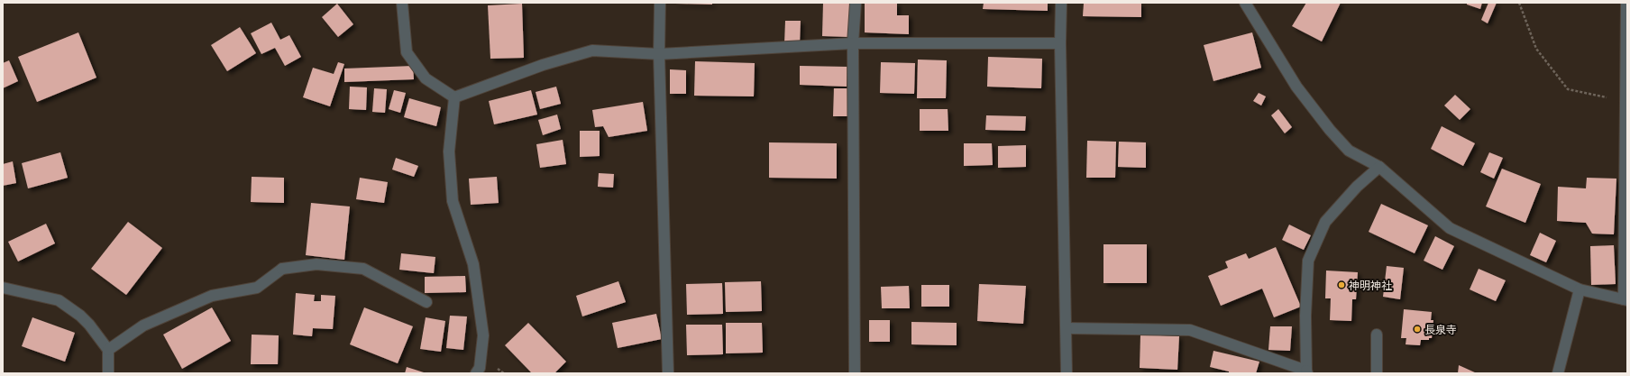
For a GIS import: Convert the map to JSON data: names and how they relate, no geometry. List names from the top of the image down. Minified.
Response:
{"places":["神明神社","長泉寺"]}
